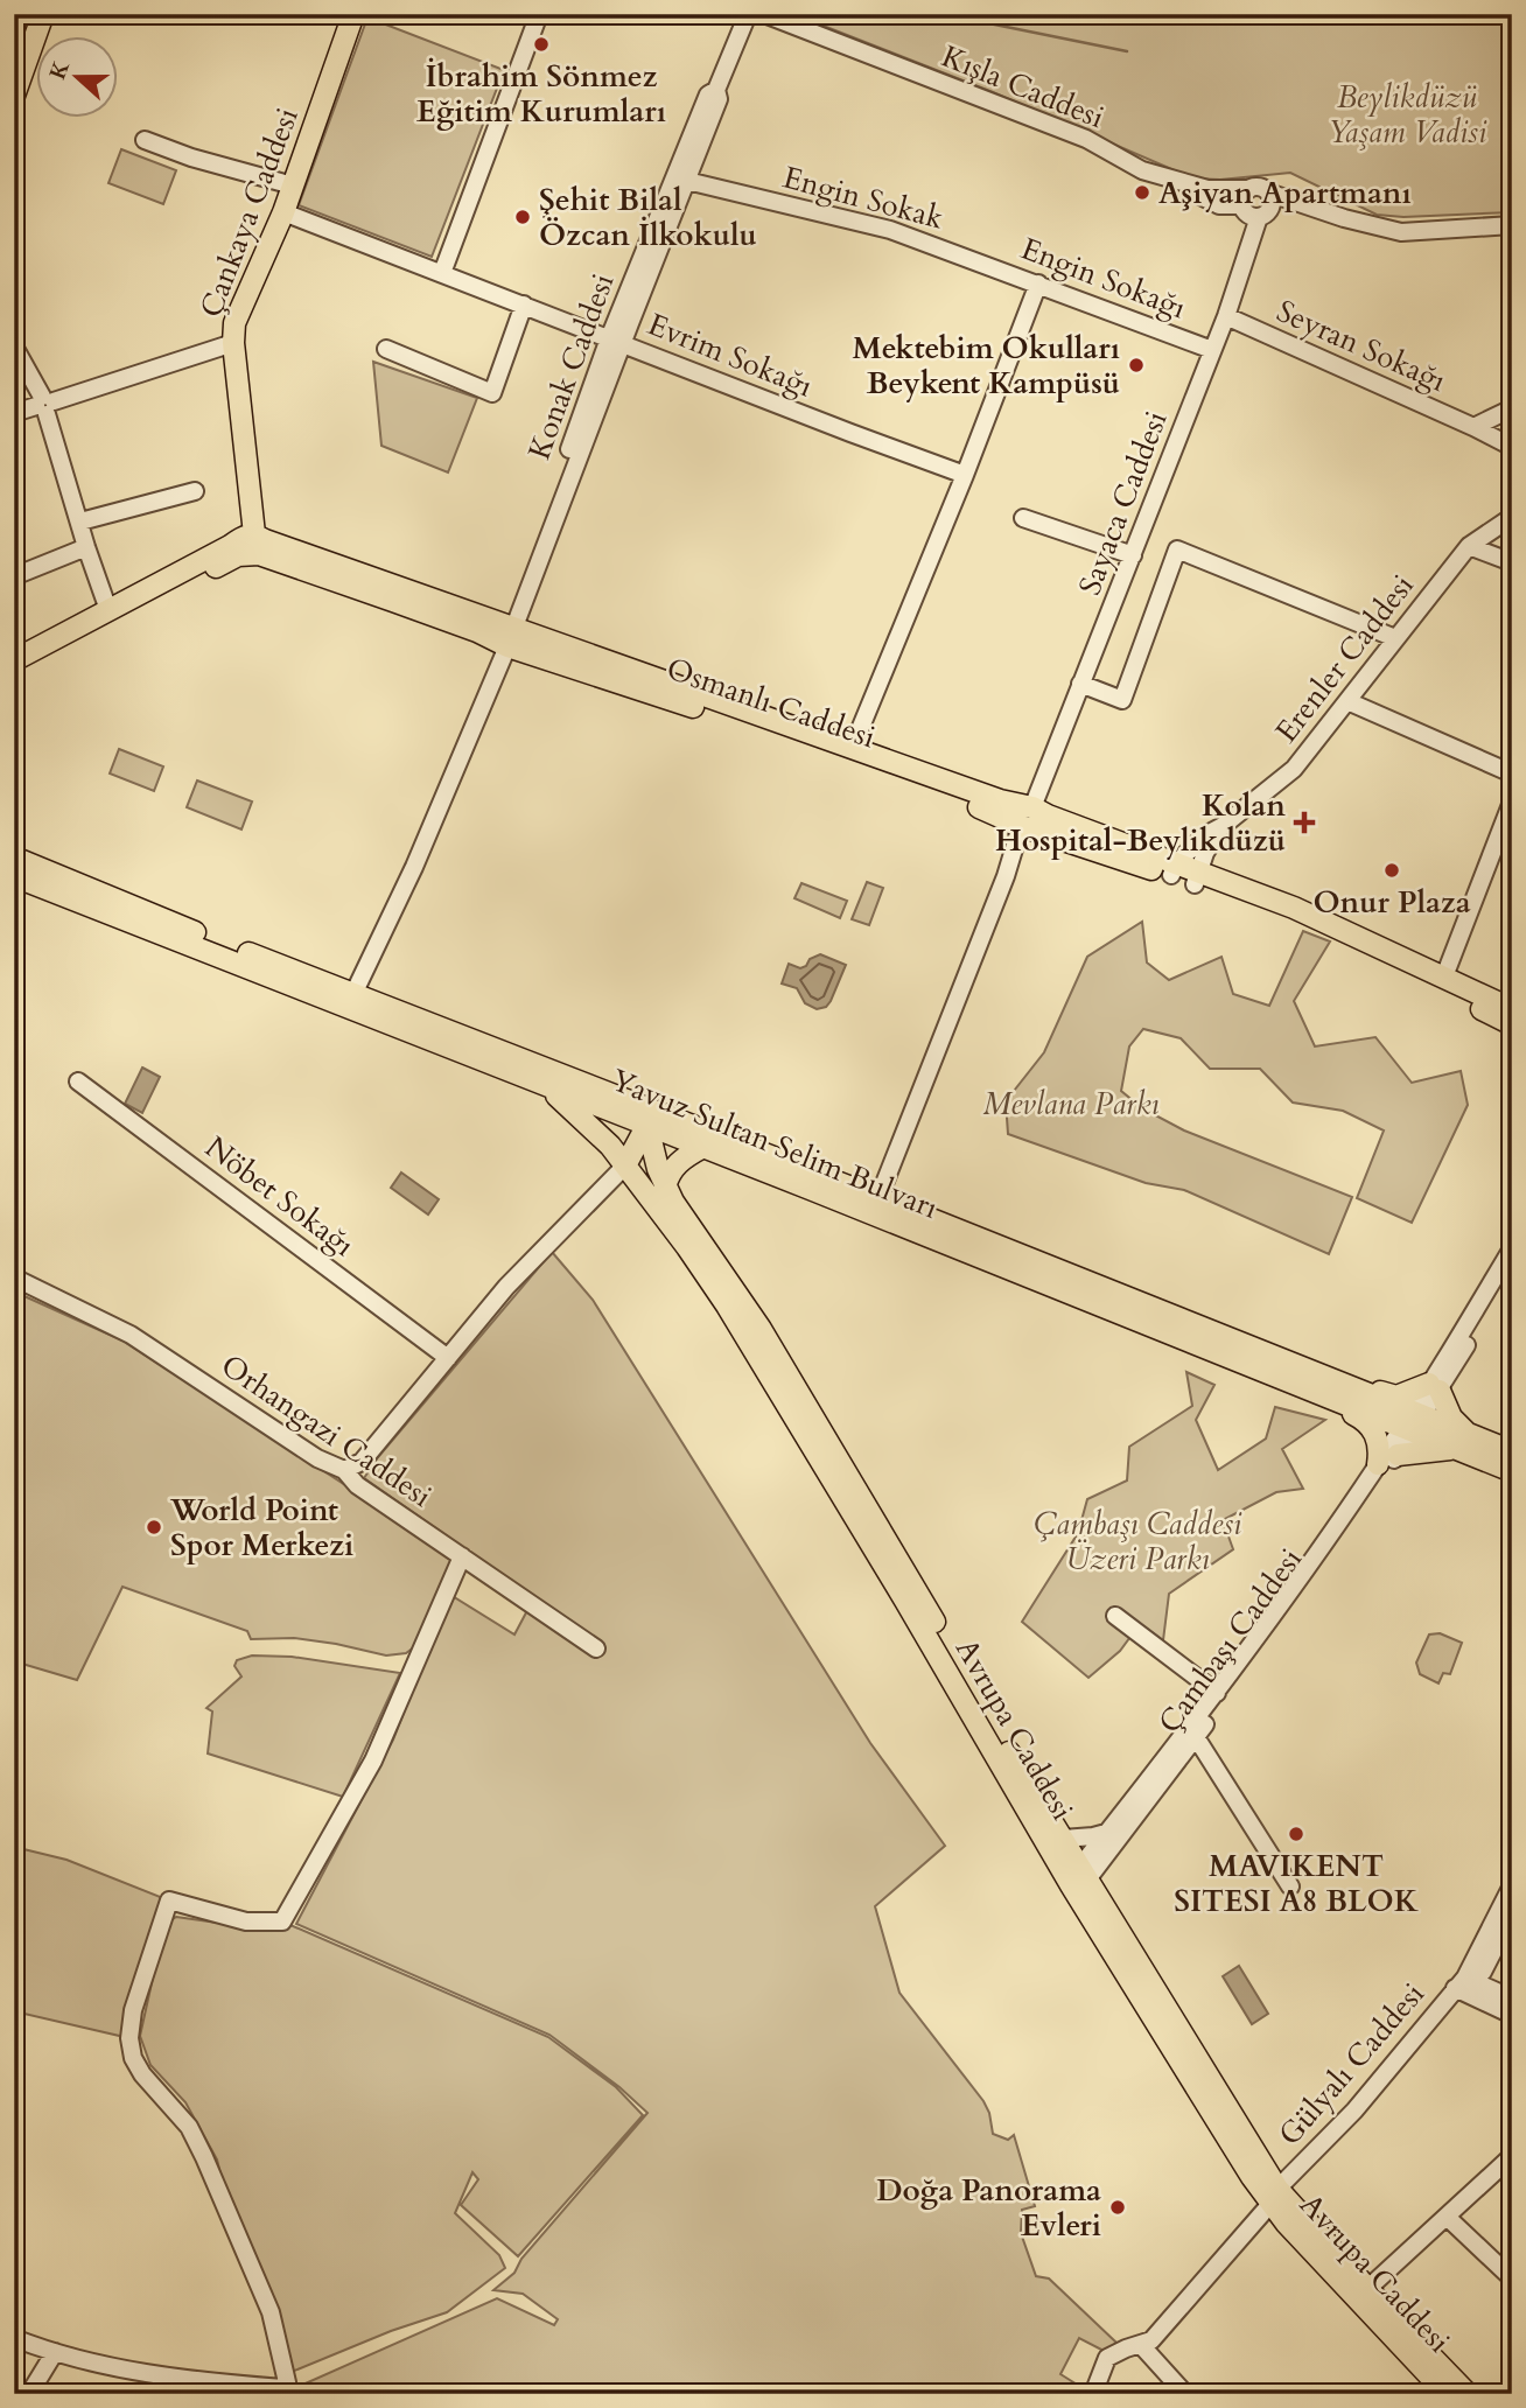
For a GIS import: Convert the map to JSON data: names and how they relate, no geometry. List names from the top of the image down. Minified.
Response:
{"streets":{"main road":["Çankaya Caddesi","Osmanlı Caddesi","Yavuz Sultan Selim Bulvarı","Avrupa Caddesi"],"street":["Kışla Caddesi","Engin Sokak","Engin Sokağı","Seyran Sokağı","Evrim Sokağı","Konak Caddesi","Sayaca Caddesi","Erenler Caddesi","Nöbet Sokağı","Orhangazi Caddesi","Çambaşı Caddesi","Gülyalı Caddesi"]},"crossings":[["Engin Sokak","Engin Sokağı"],["Engin Sokak","Konak Caddesi"],["Çankaya Caddesi","Evrim Sokağı"],["Çankaya Caddesi","Osmanlı Caddesi"],["Engin Sokağı","Sayaca Caddesi"],["Seyran Sokağı","Sayaca Caddesi"],["Evrim Sokağı","Konak Caddesi"],["Evrim Sokağı","Osmanlı Caddesi"],["Konak Caddesi","Osmanlı Caddesi"],["Konak Caddesi","Yavuz Sultan Selim Bulvarı"],["Sayaca Caddesi","Osmanlı Caddesi"],["Sayaca Caddesi","Yavuz Sultan Selim Bulvarı"],["Erenler Caddesi","Osmanlı Caddesi"],["Yavuz Sultan Selim Bulvarı","Çambaşı Caddesi"],["Yavuz Sultan Selim Bulvarı","Avrupa Caddesi"],["Çambaşı Caddesi","Avrupa Caddesi"],["Avrupa Caddesi","Gülyalı Caddesi"]],"parks":["Beylikdüzü Yaşam Vadisi","Mevlana Parkı","Çambaşı Caddesi Üzeri Parkı"],"places":{"other":["İbrahim Sönmez Eğitim Kurumları","Aşiyan Apartmanı","Şehit Bilal Özcan İlkokulu","Mektebim Okulları Beykent Kampüsü","Onur Plaza","World Point Spor Merkezi","MAVIKENT SITESI A8 BLOK","Doğa Panorama Evleri"],"health":["Kolan Hospital-Beylikdüzü"]},"north":"left"}
